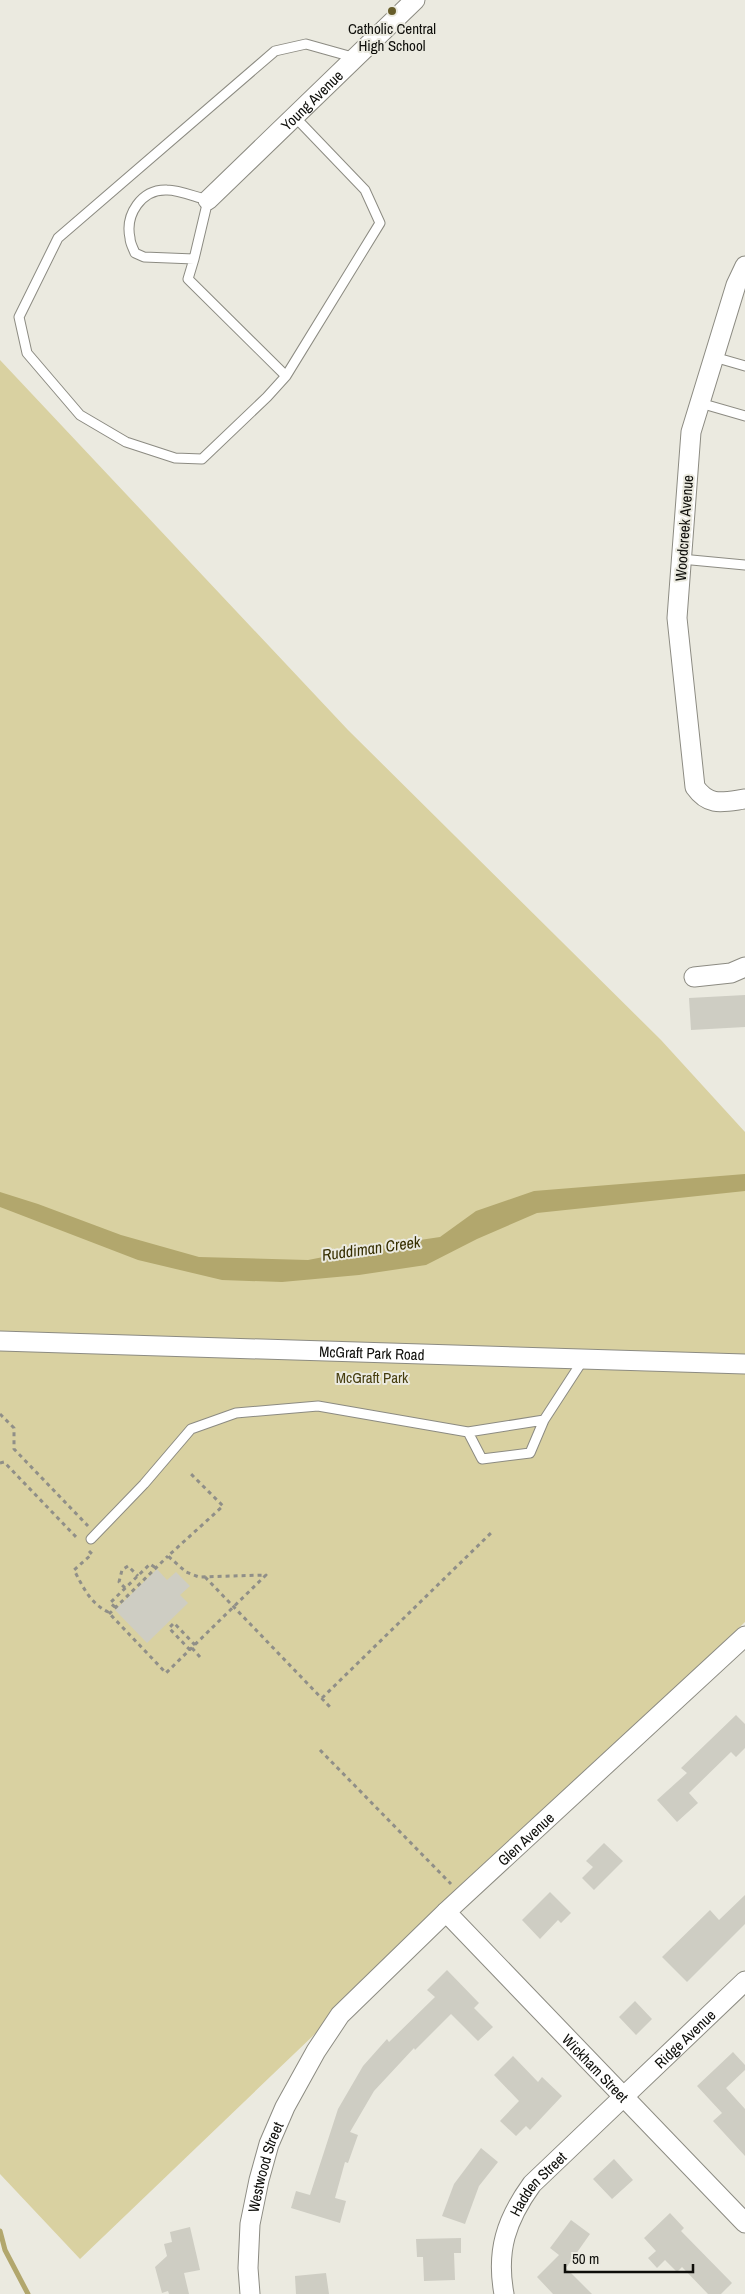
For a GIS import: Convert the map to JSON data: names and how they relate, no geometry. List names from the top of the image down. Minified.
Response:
{"streets":{"street":["Young Avenue","Woodcreek Avenue","McGraft Park Road","Glen Avenue","Ridge Avenue","Wickham Street","Westwood Street","Hadden Street"]},"crossings":[["Glen Avenue","Wickham Street"],["Glen Avenue","Westwood Street"],["Ridge Avenue","Wickham Street"],["Ridge Avenue","Hadden Street"],["Wickham Street","Hadden Street"]],"water":["Ruddiman Creek"],"parks":["McGraft Park"],"places":["Catholic Central High School"],"scale_bar":"50 m"}
